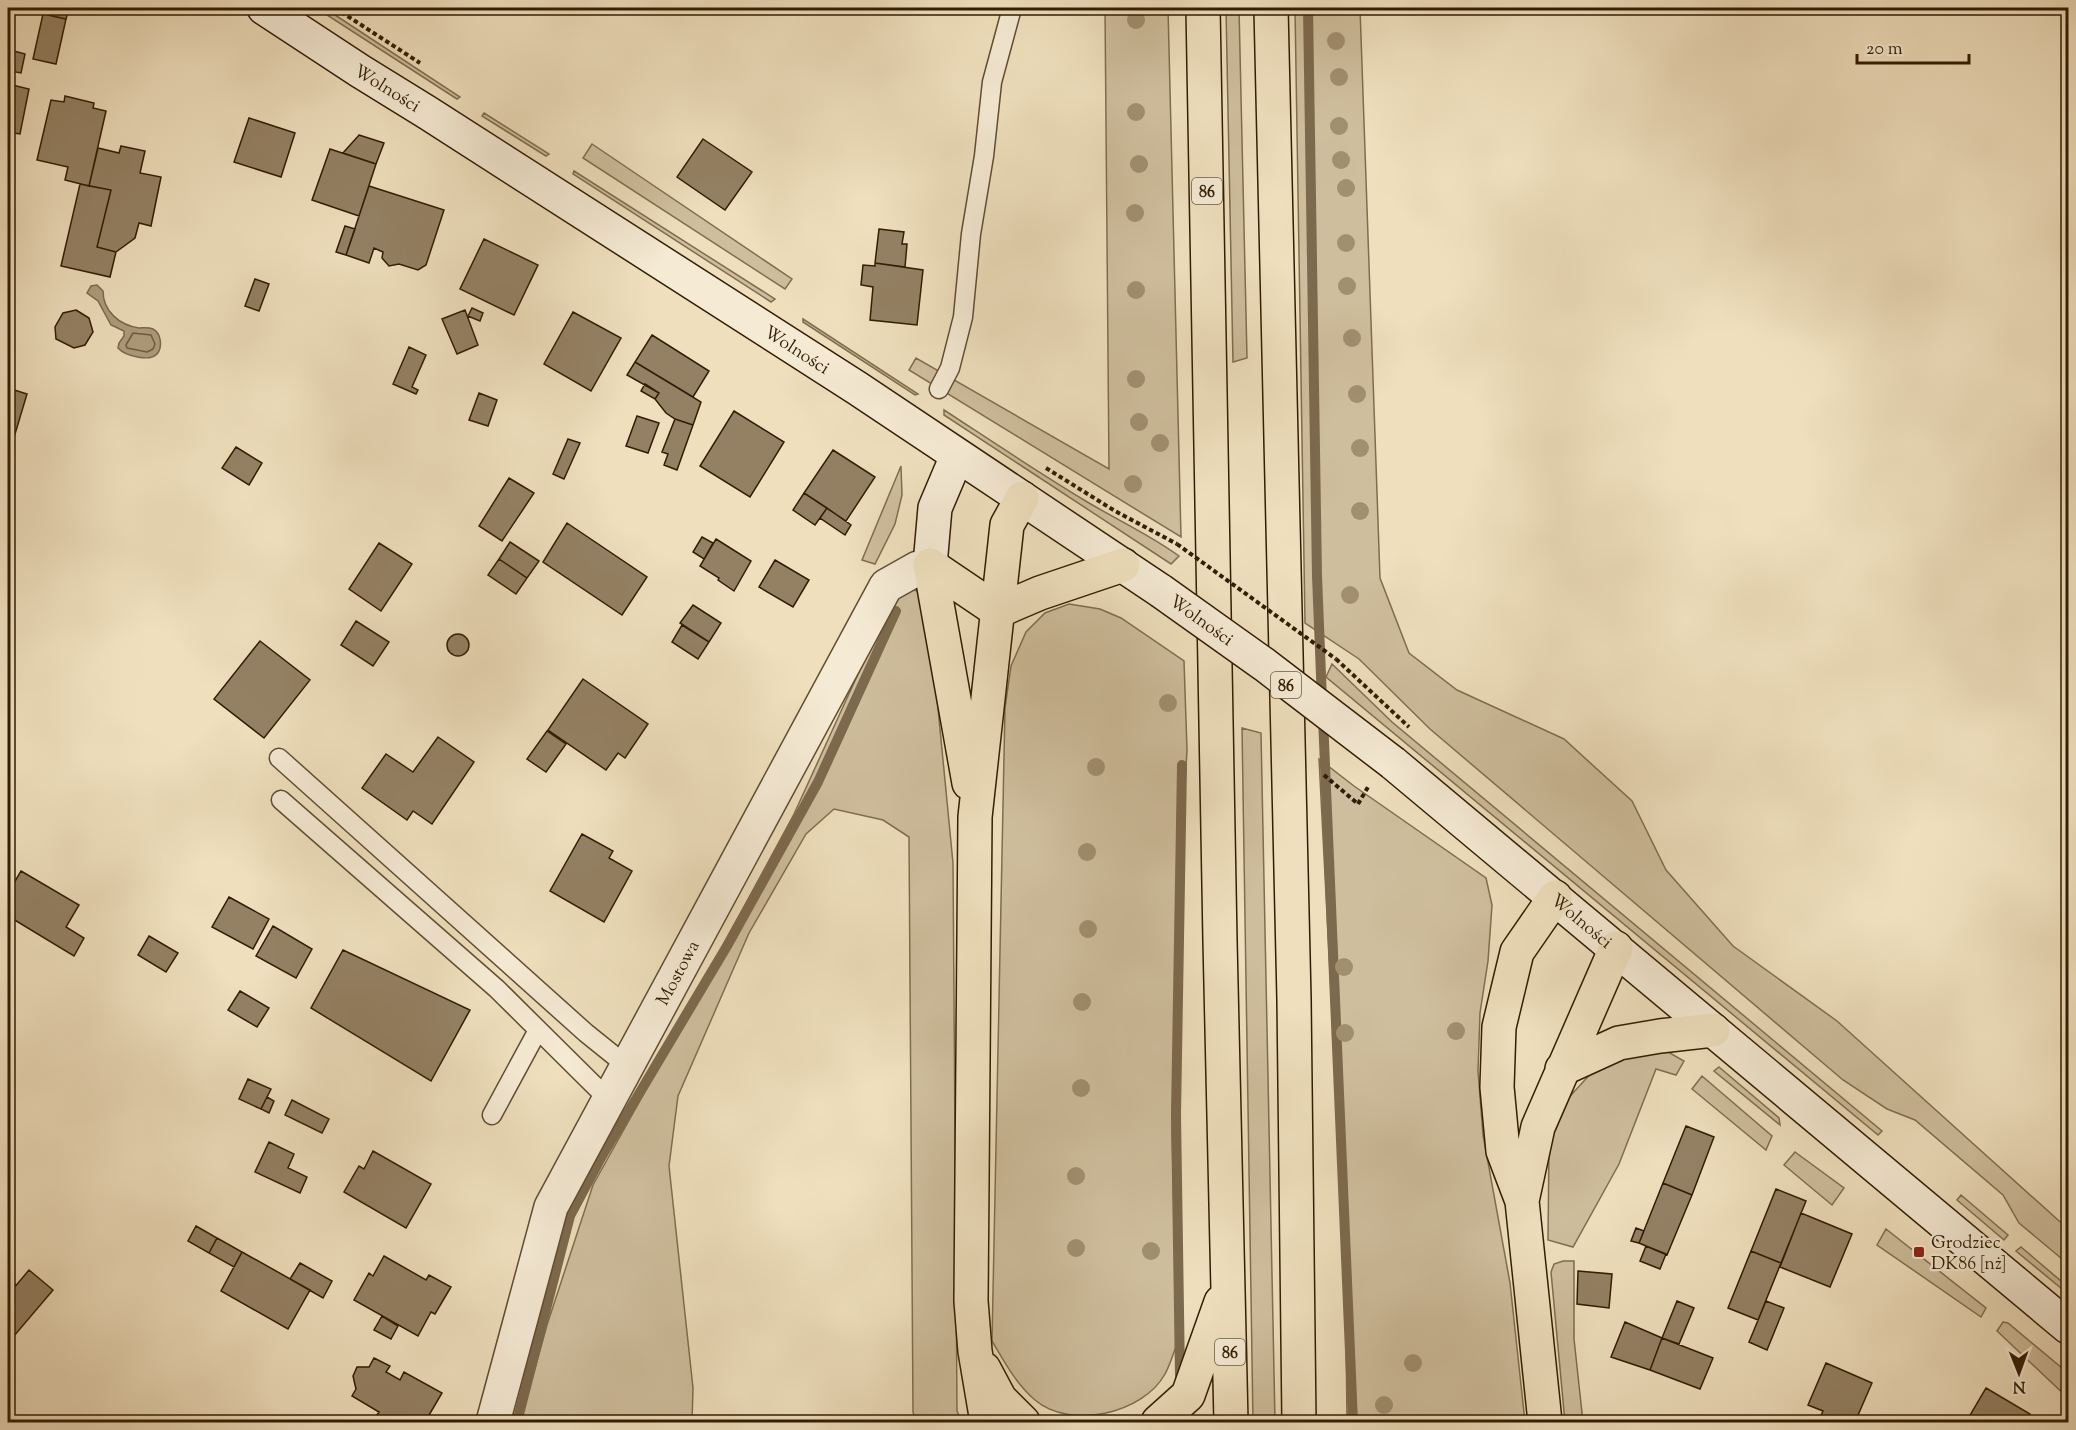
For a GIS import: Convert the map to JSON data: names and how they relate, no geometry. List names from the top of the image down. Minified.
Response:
{"streets":{"main road":["86"],"street":["Wolności","Mostowa"]},"places":{"transit":["Grodziec DK86 [nż]"]},"scale_bar":"20 m","north":"bottom"}
